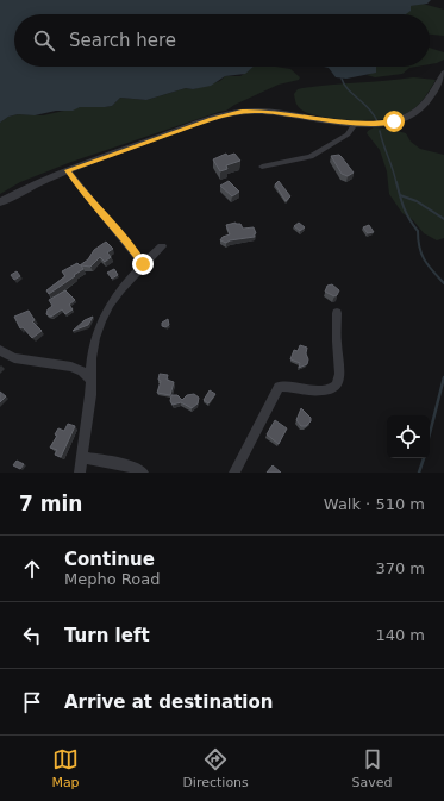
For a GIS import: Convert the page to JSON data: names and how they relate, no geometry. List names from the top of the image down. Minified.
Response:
{"page":{"search":"Search here","heading":["7 min","Walk · 510 m"],"list":[["Continue","Mepho Road","370 m"],["Turn left","140 m"],"Arrive at destination"],"nav":["Map","Directions","Saved"]}}
